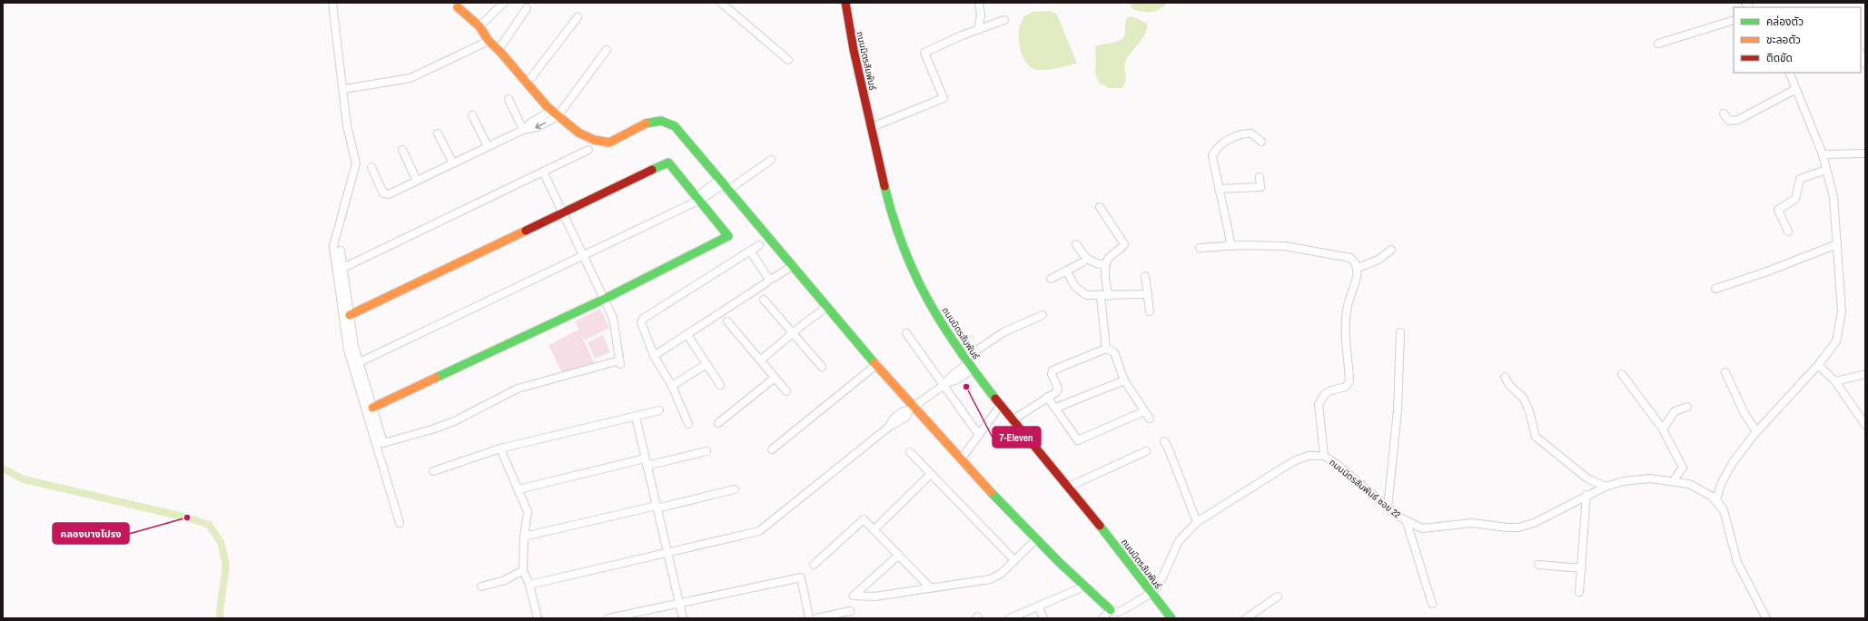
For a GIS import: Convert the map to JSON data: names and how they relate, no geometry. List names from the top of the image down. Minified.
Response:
{"streets":{"street":["ถนนมิตรสัมพันธ์","ถนนมิตรสัมพันธ์ ซอย 22"]},"crossings":[["ถนนมิตรสัมพันธ์","ถนนมิตรสัมพันธ์ ซอย 22"]],"places":["7-Eleven","คลองบางโปรง"],"legend":["คล่องตัว","ชะลอตัว","ติดขัด"]}
